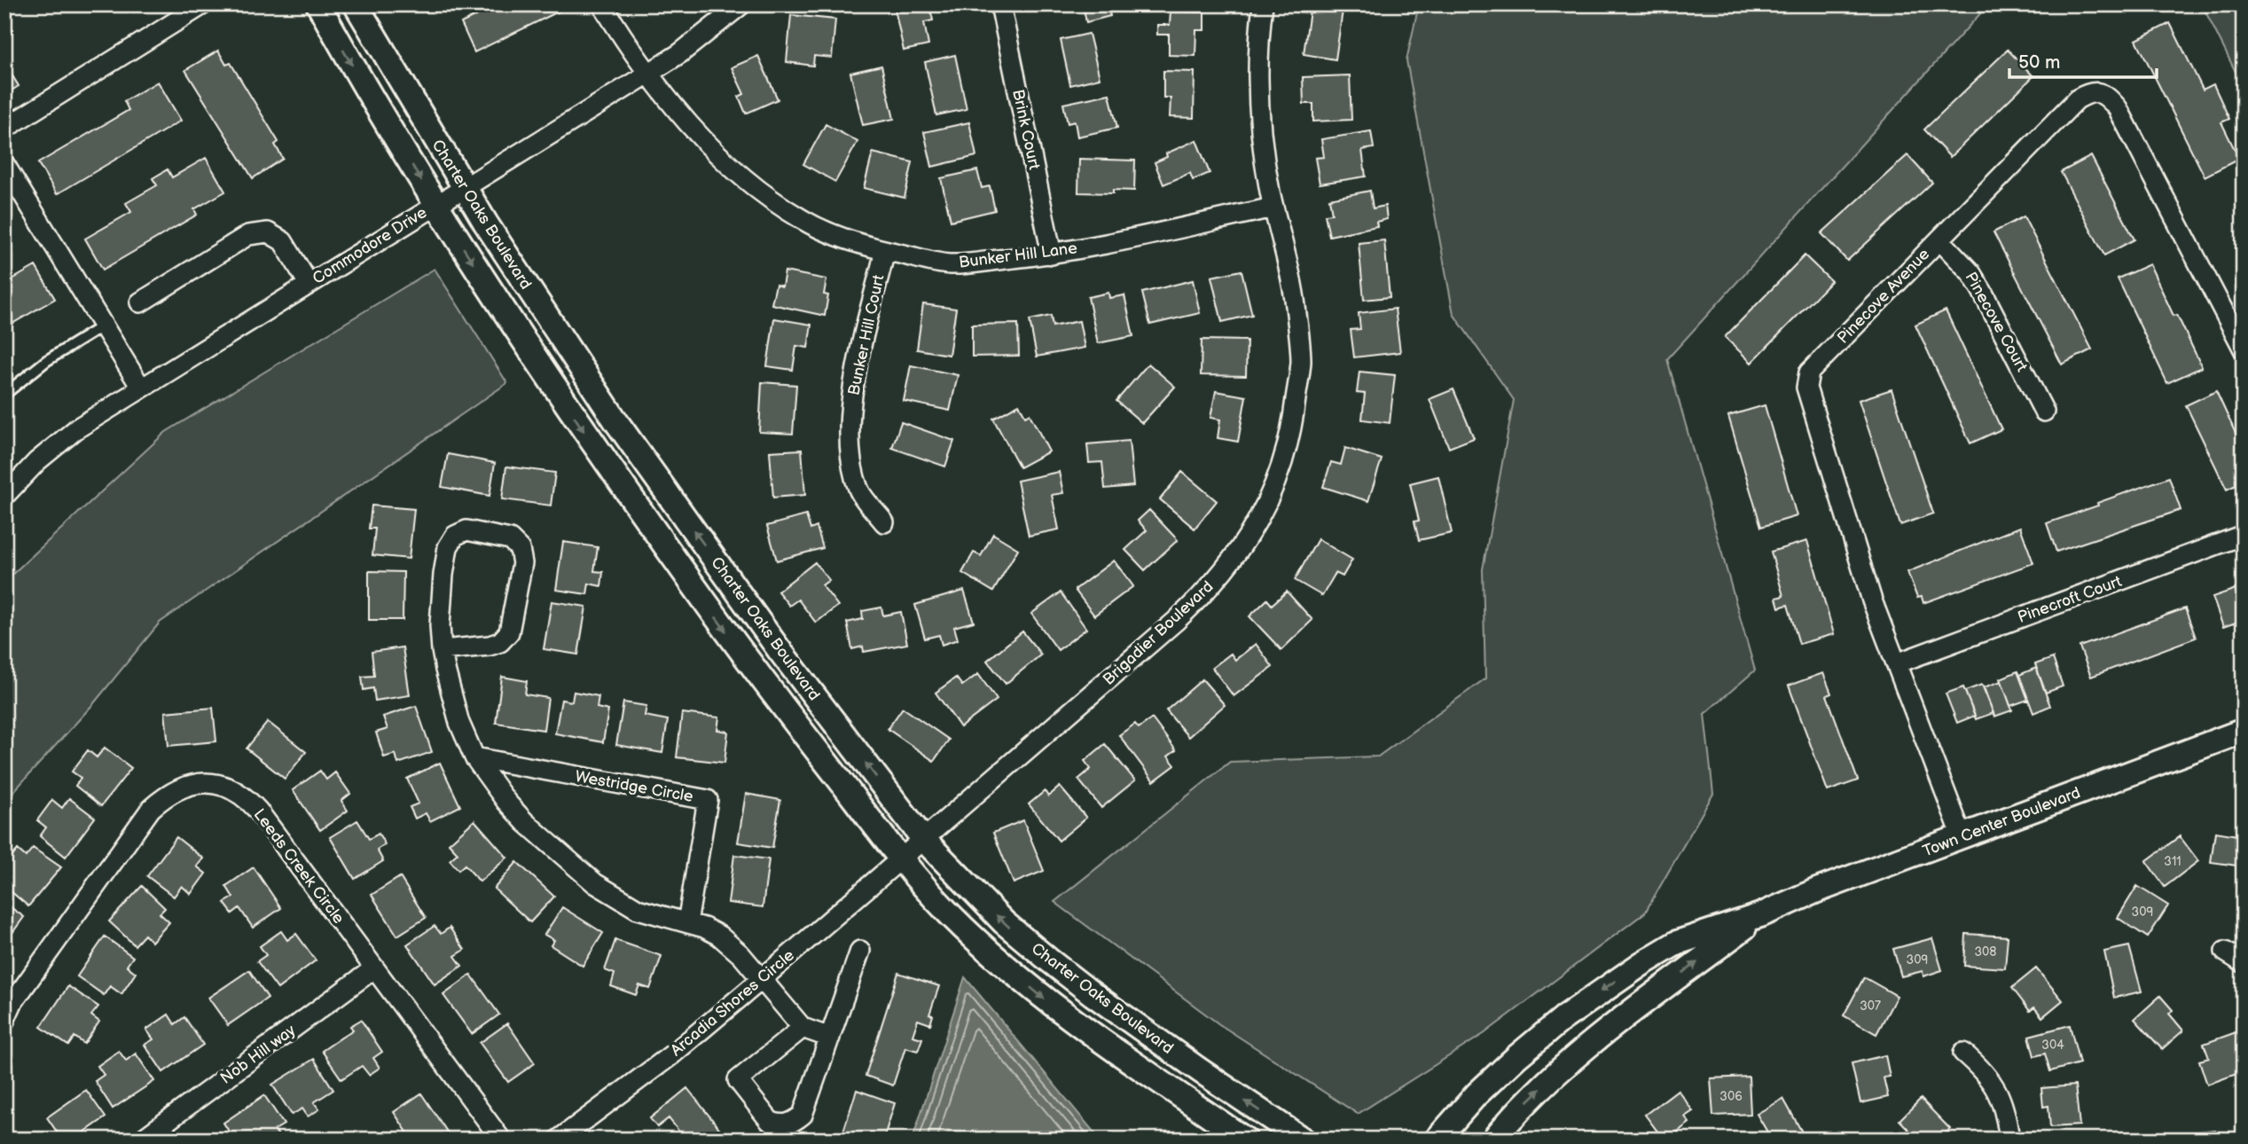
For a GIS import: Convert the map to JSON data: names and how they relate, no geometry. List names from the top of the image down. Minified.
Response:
{"streets":{"street":["Brink Court","Charter Oaks Boulevard","Commodore Drive","Bunker Hill Lane","Pinecove Avenue","Pinecove Court","Bunker Hill Court","Pinecroft Court","Brigadier Boulevard","Westridge Circle","Town Center Boulevard","Leeds Creek Circle","Arcadia Shores Circle","Nob Hill way"]},"crossings":[["Brink Court","Bunker Hill Lane"],["Charter Oaks Boulevard","Commodore Drive"],["Charter Oaks Boulevard","Brigadier Boulevard"],["Charter Oaks Boulevard","Arcadia Shores Circle"],["Commodore Drive","Bunker Hill Lane"],["Bunker Hill Lane","Bunker Hill Court"],["Bunker Hill Lane","Brigadier Boulevard"],["Pinecove Avenue","Pinecove Court"],["Pinecove Avenue","Pinecroft Court"],["Pinecove Avenue","Town Center Boulevard"],["Brigadier Boulevard","Arcadia Shores Circle"],["Leeds Creek Circle","Nob Hill way"]],"house_numbers":["311","309","308","309","307","304","306"],"scale_bar":"50 m"}
